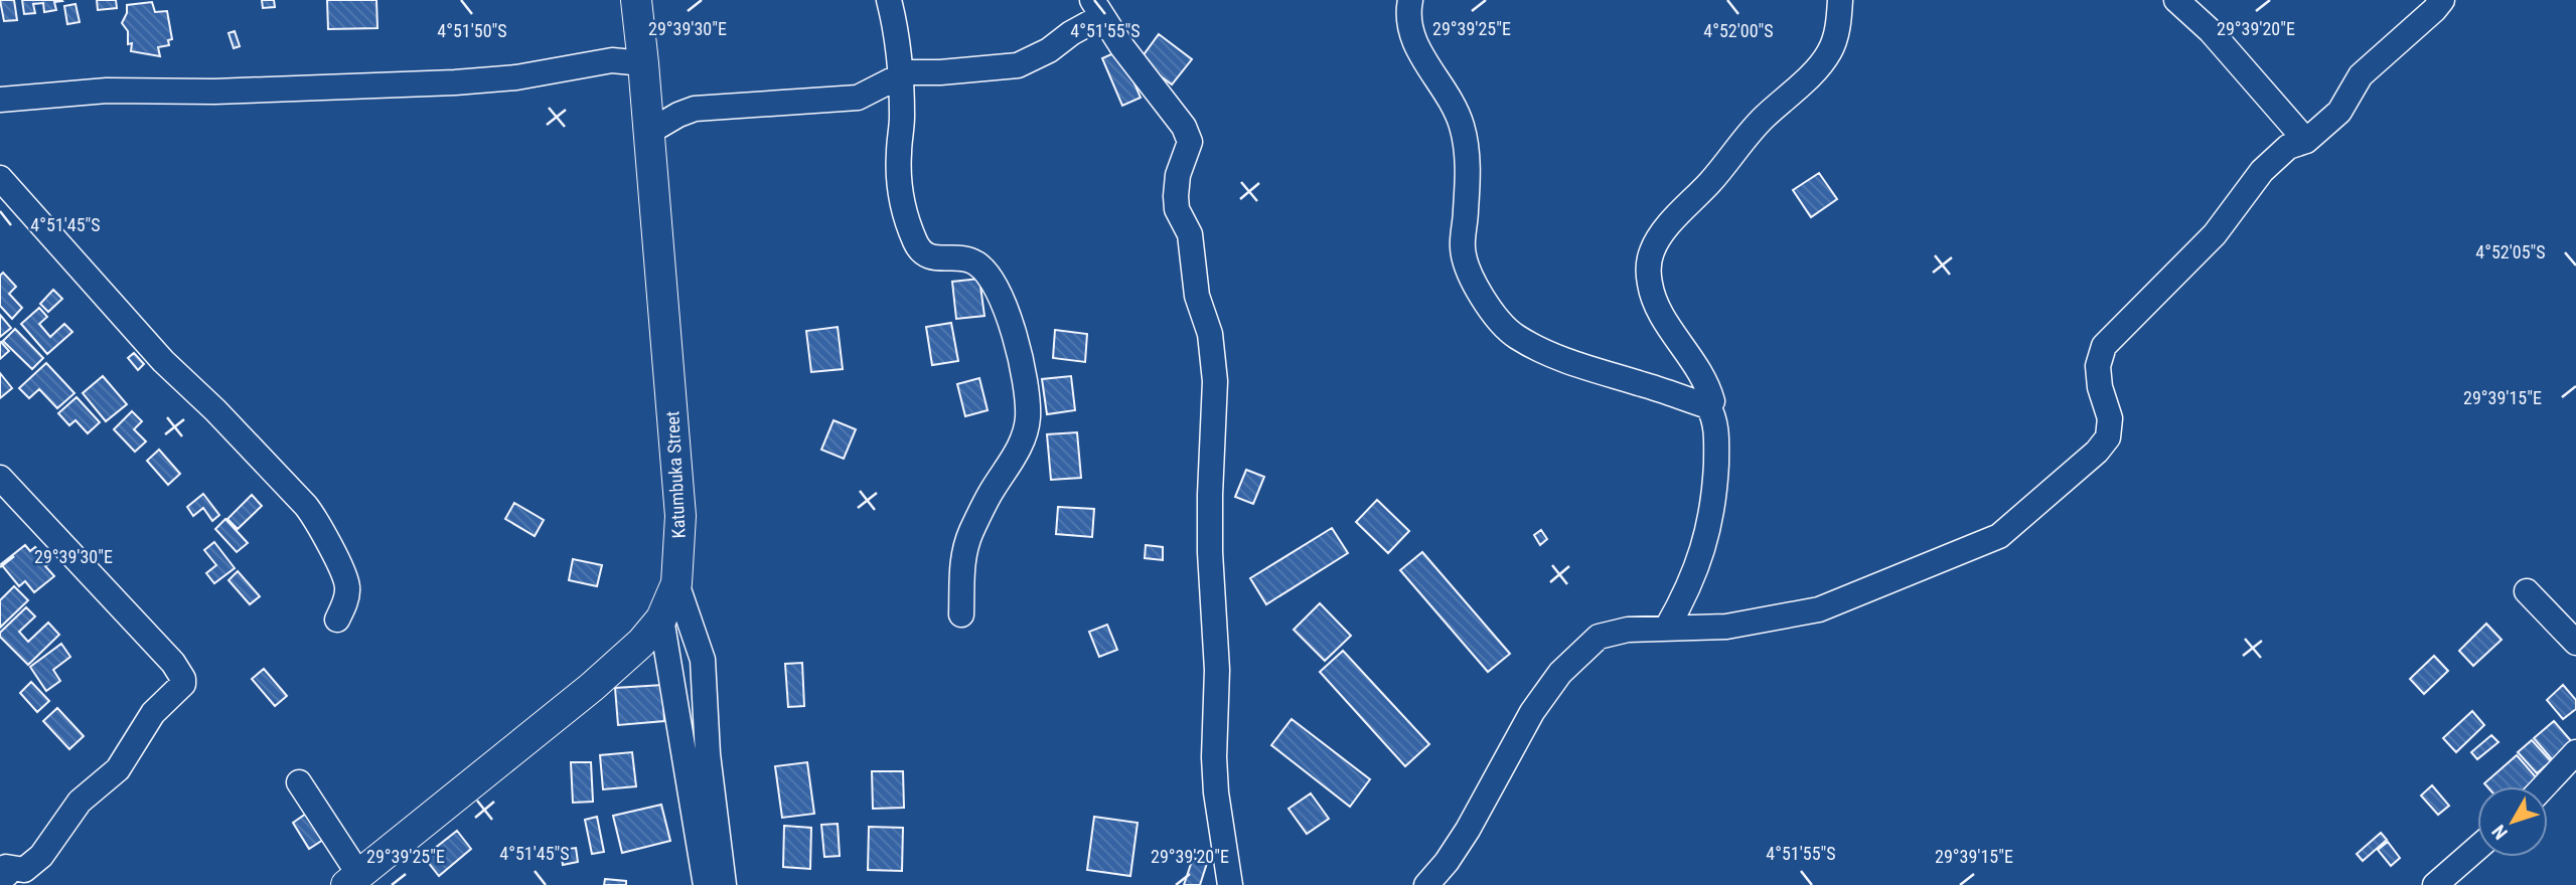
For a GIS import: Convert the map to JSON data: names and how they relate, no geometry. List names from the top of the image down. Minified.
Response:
{"streets":{"main road":["Katumbuka Street"]},"north":"bottom left","coordinates":["29°39'30\"E","29°39'25\"E","29°39'20\"E","4°51'50\"S","4°51'55\"S","4°52'00\"S","4°51'45\"S","4°52'05\"S","29°39'15\"E"]}
